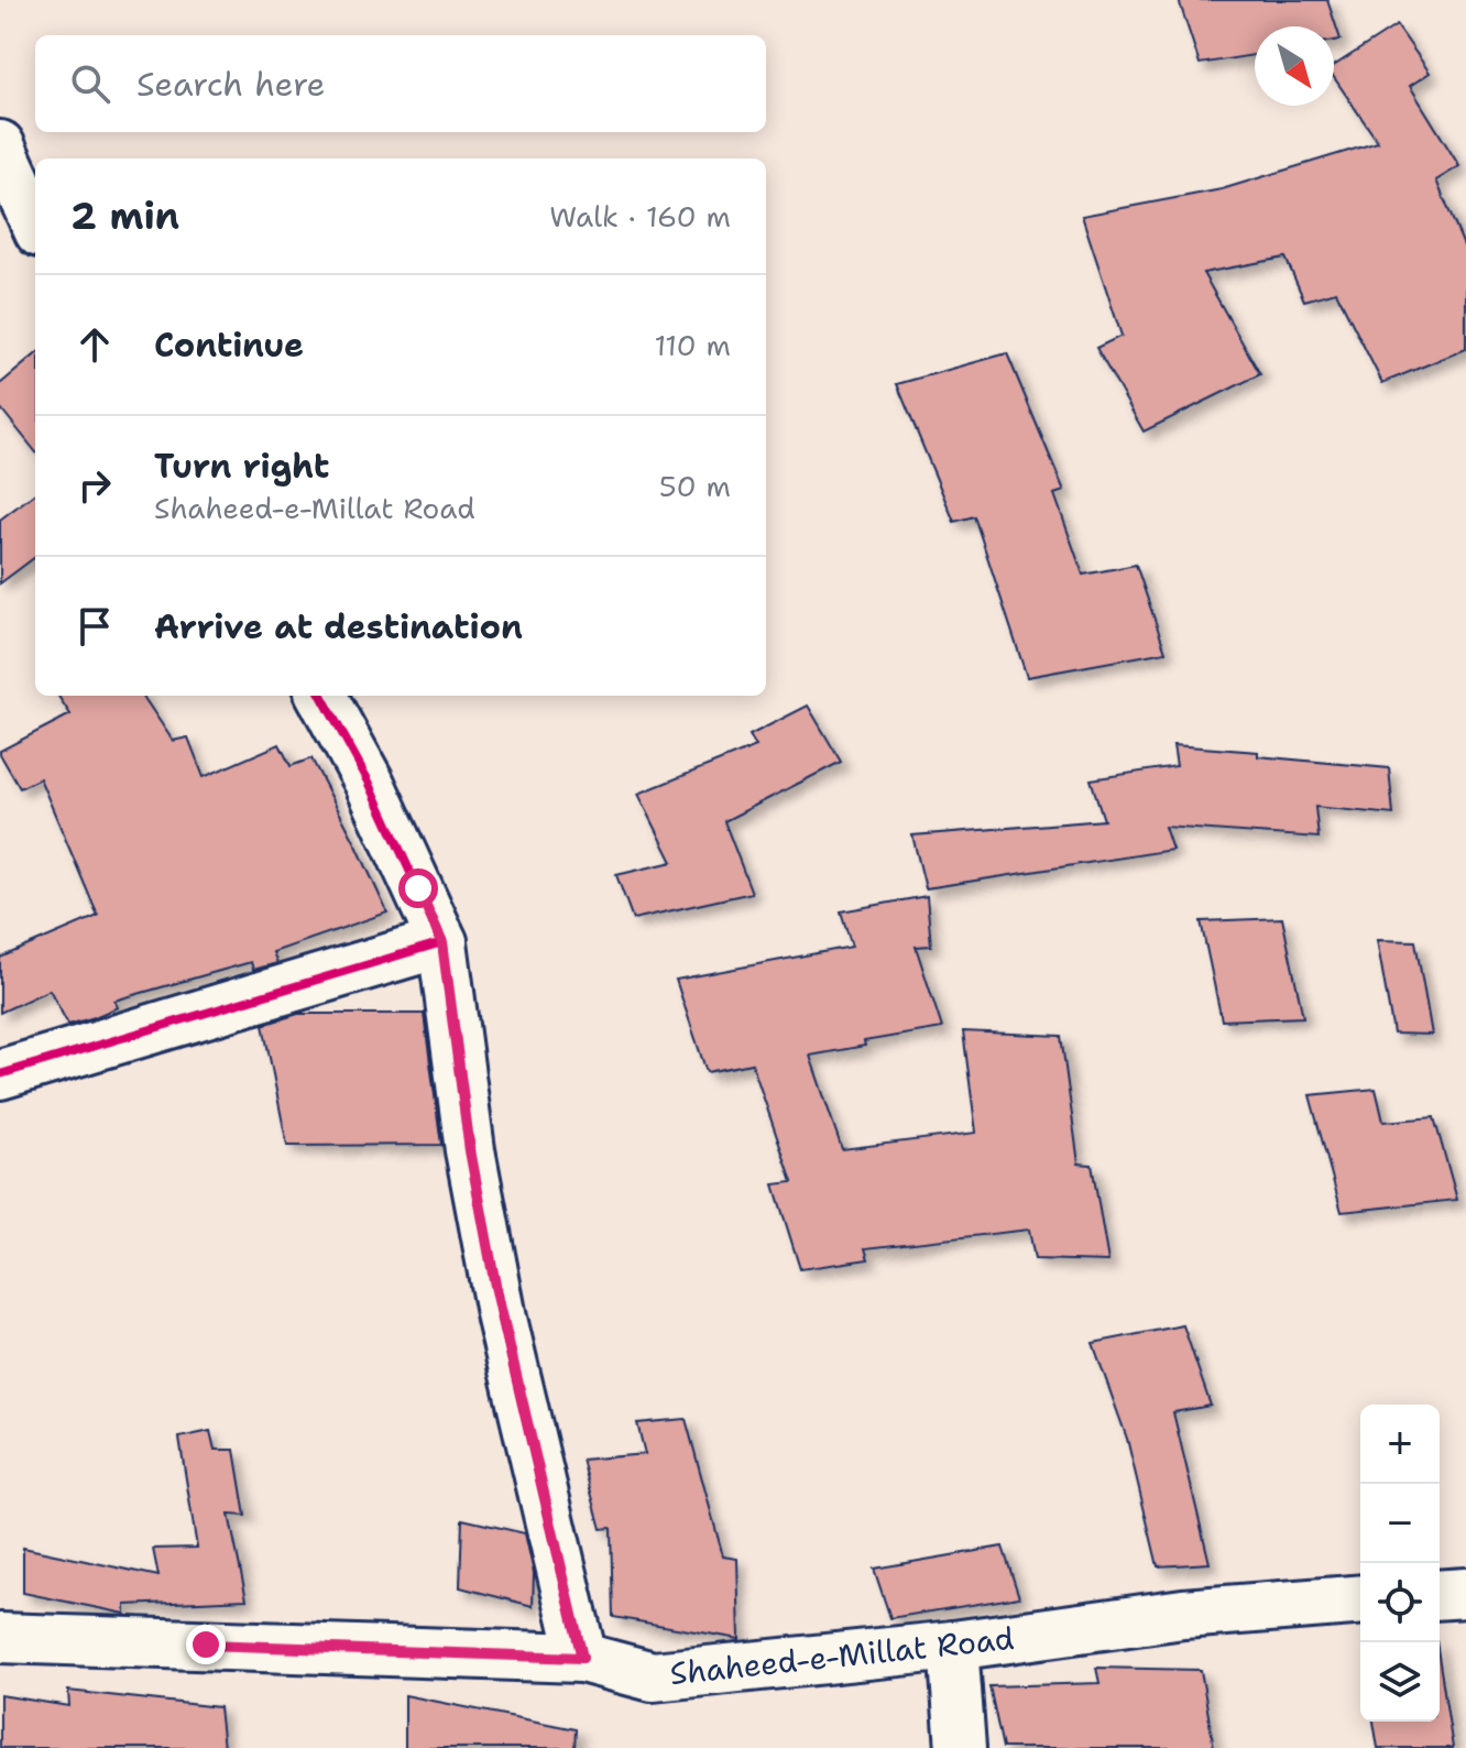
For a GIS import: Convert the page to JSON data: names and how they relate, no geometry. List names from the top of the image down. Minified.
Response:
{"streets":{"street":["Shaheed-e-Millat Road"]},"north":"bottom right","page":{"search":"Search here","heading":["2 min","Walk · 160 m"],"list":[["Continue","110 m"],["Turn right","Shaheed-e-Millat Road","50 m"],"Arrive at destination"],"map_buttons":["+","−"]}}
